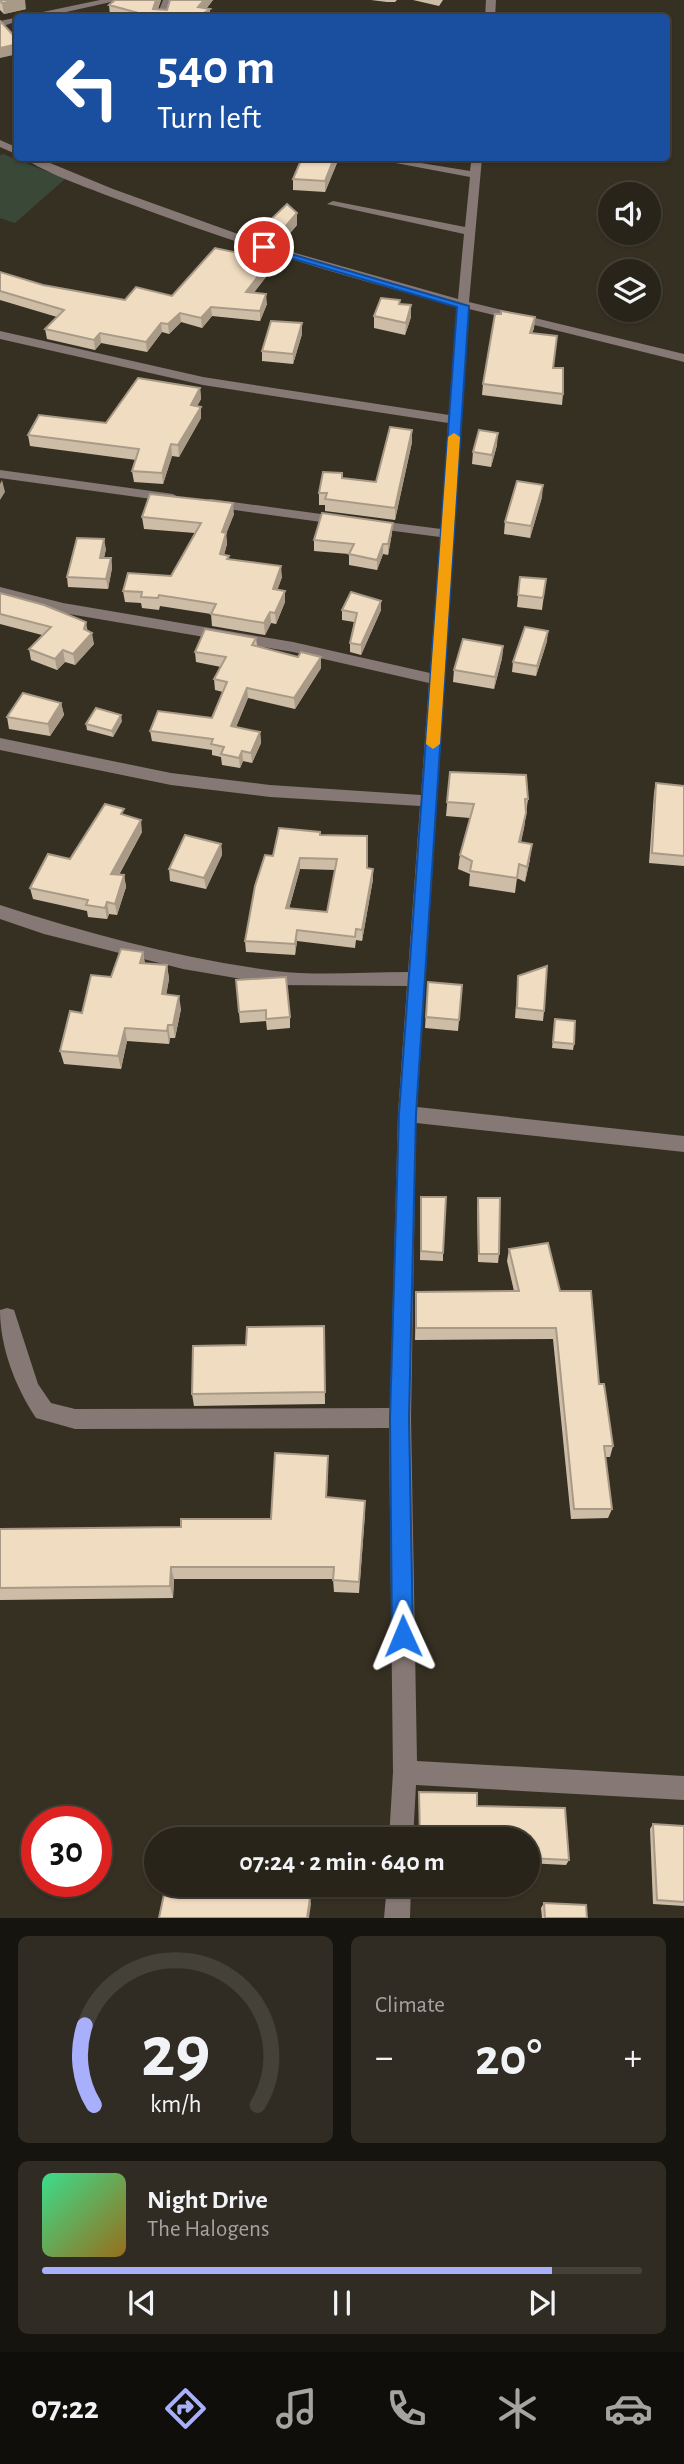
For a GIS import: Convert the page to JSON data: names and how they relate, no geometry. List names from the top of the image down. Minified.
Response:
{"page":{"turn":["540 m","Turn left"],"limit":"30","trip":"07:24 · 2 min · 640 m","tile":"Climate","heat":["−","20°","+"],"song":["Night Drive","The Halogens"],"tabs":"07:22","gauge":["29","km/h"]}}
